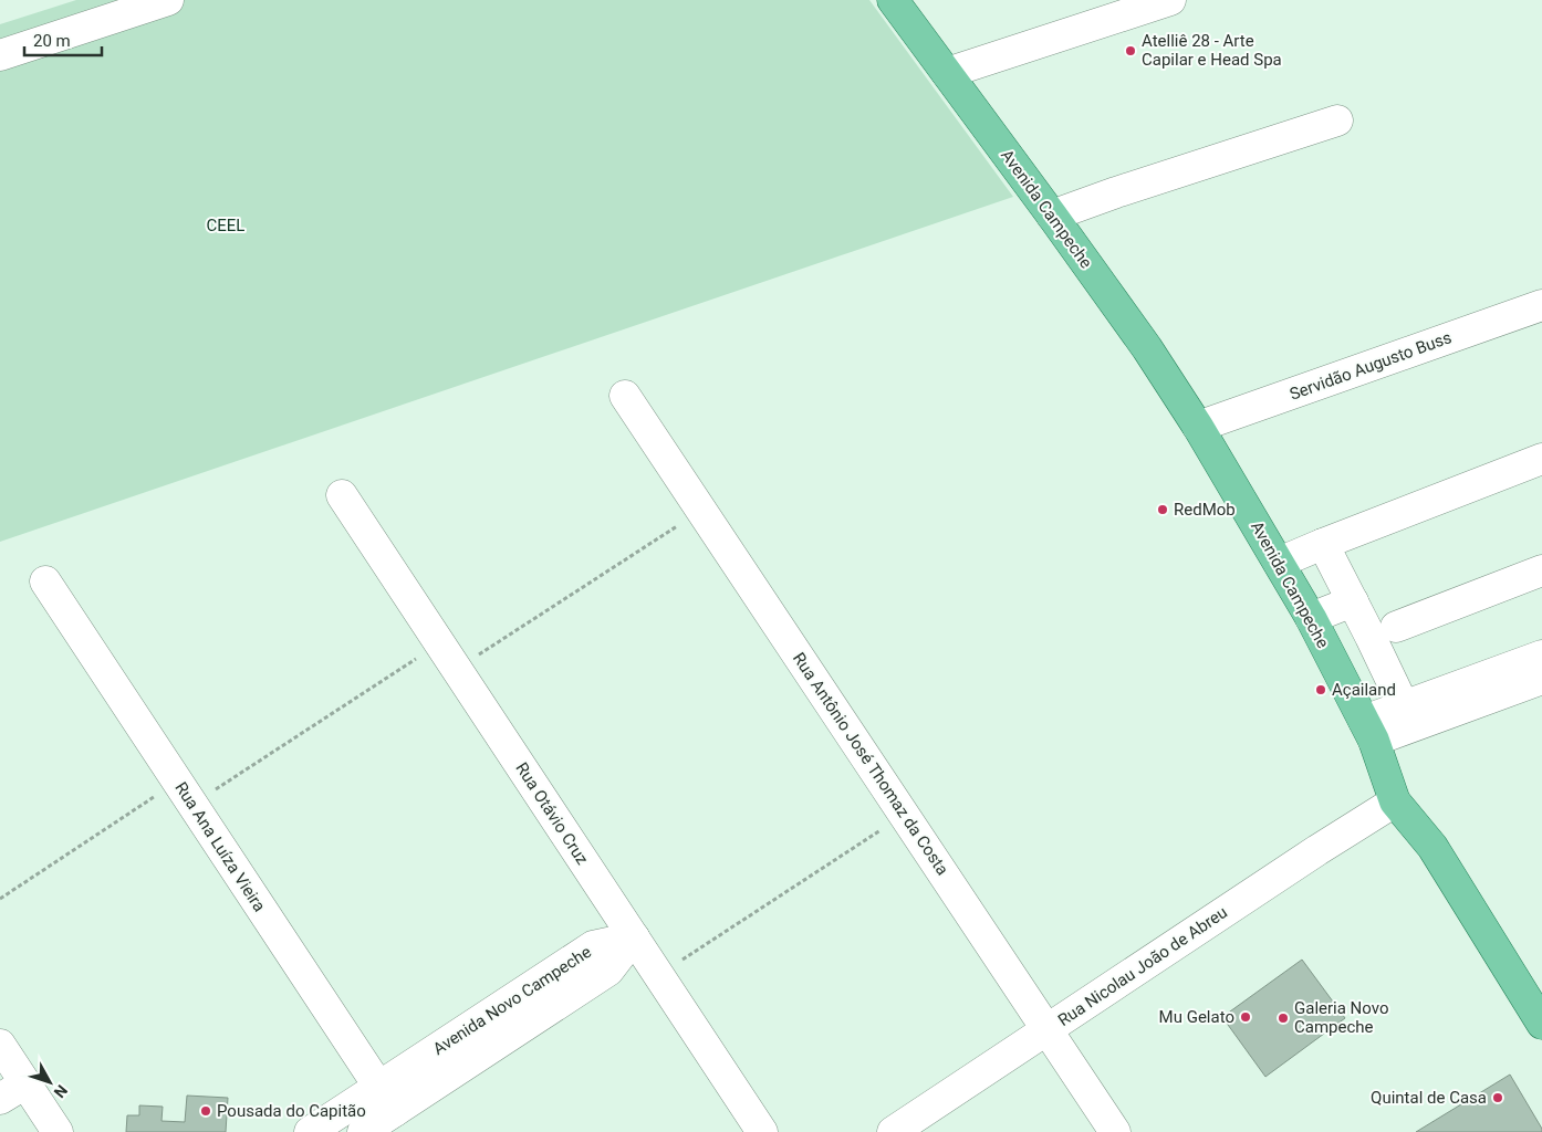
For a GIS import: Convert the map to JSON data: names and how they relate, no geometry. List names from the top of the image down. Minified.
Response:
{"streets":{"main road":["Avenida Campeche"],"street":["Servidão Augusto Buss","Rua Antônio José Thomaz da Costa","Rua Otávio Cruz","Rua Ana Luíza Vieira","Rua Nicolau João de Abreu","Avenida Novo Campeche"]},"crossings":[["Avenida Campeche","Servidão Augusto Buss"],["Avenida Campeche","Rua Nicolau João de Abreu"],["Rua Antônio José Thomaz da Costa","Rua Nicolau João de Abreu"],["Rua Otávio Cruz","Avenida Novo Campeche"],["Rua Ana Luíza Vieira","Avenida Novo Campeche"]],"parks":["CEEL"],"places":["Atelliê 28 - Arte Capilar e Head Spa","RedMob","Açailand","Mu Gelato","Galeria Novo Campeche","Quintal de Casa","Pousada do Capitão"],"scale_bar":"20 m","north":"bottom right"}
